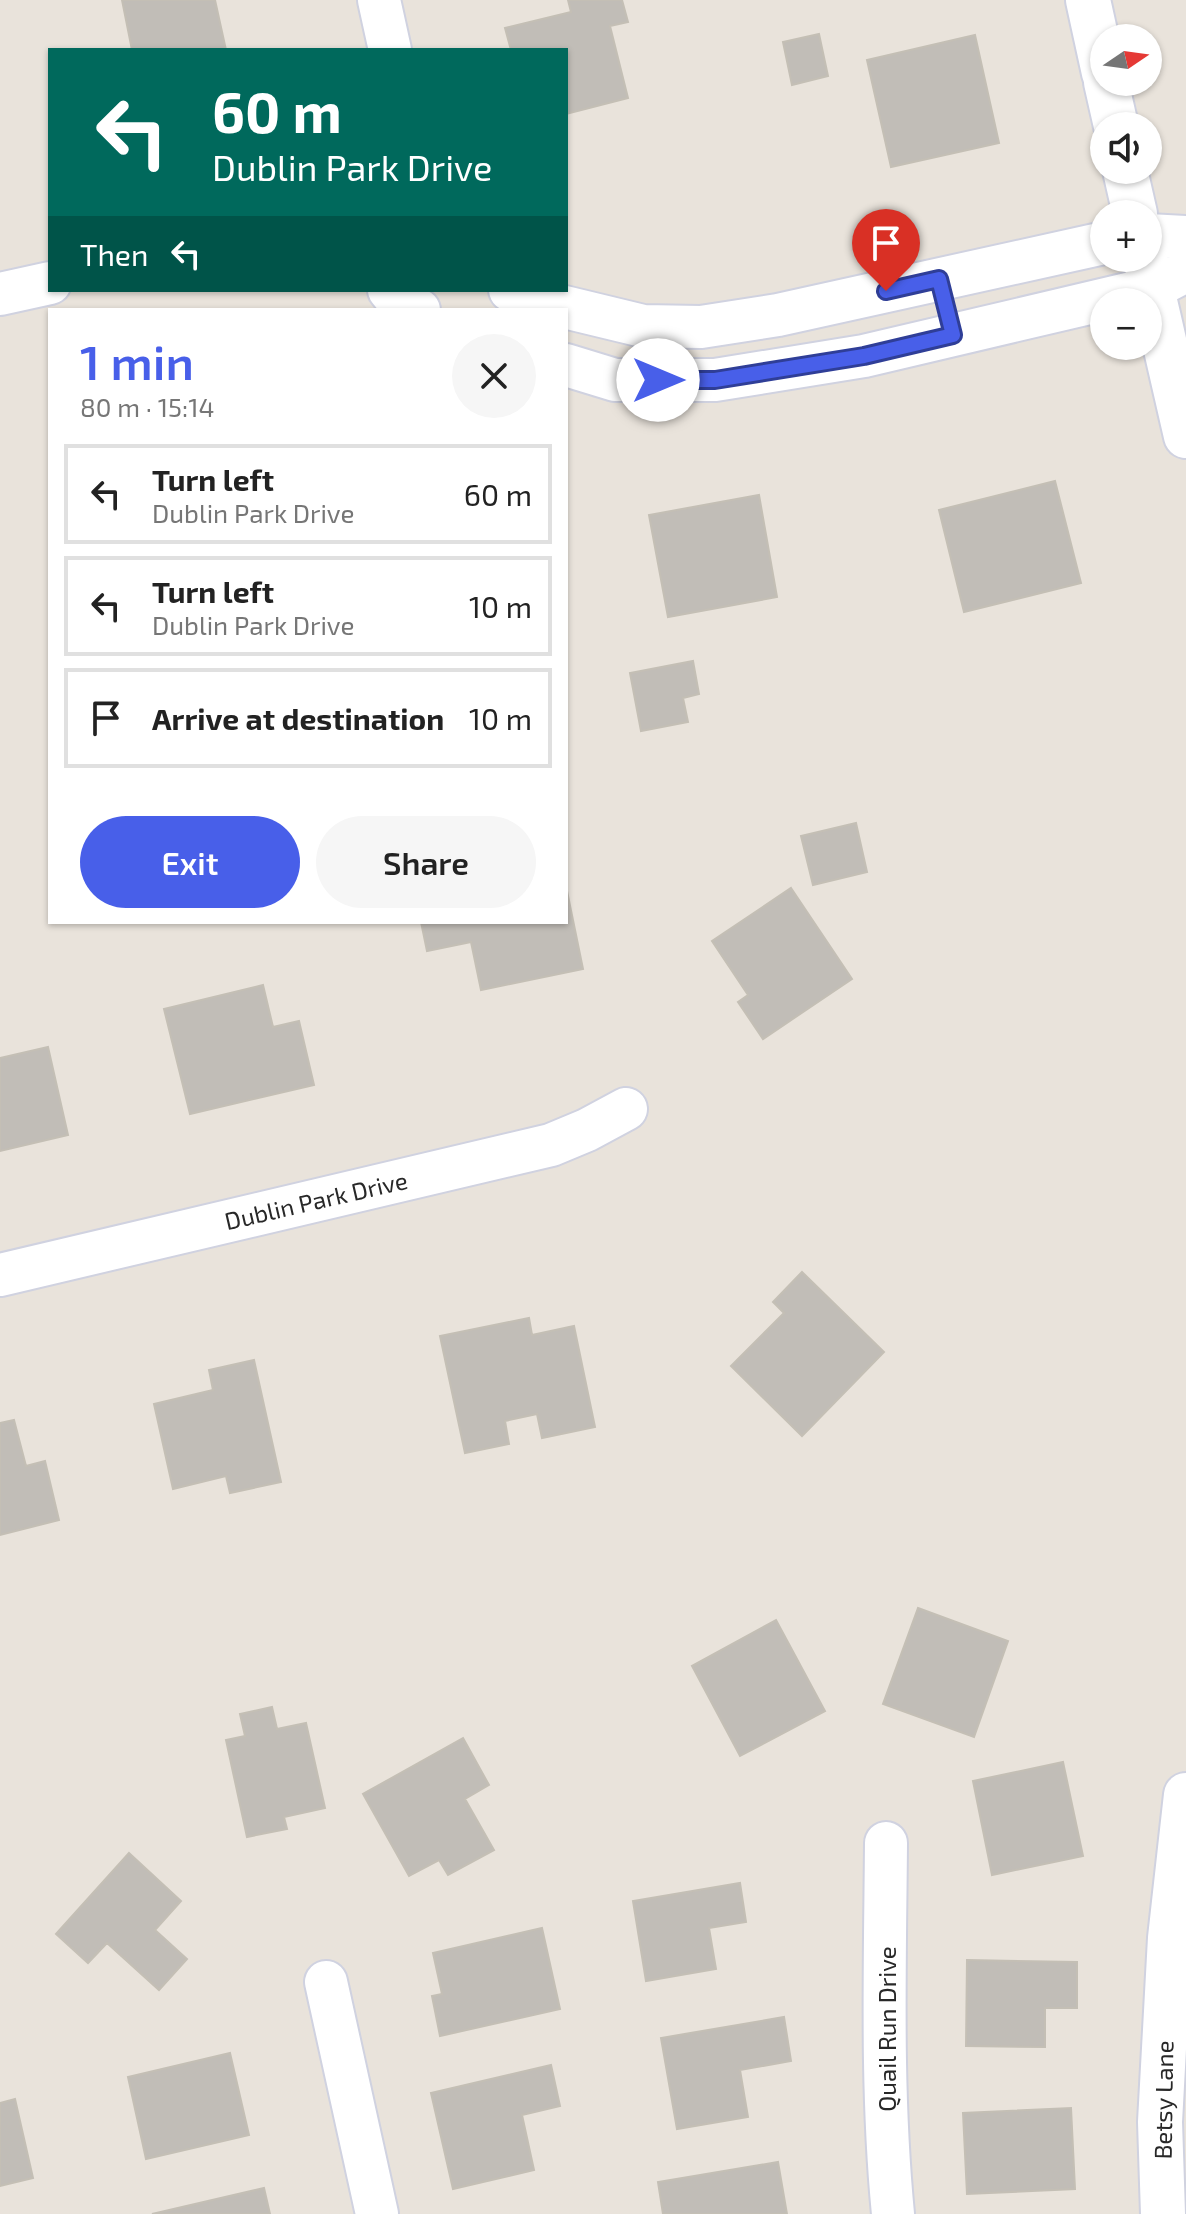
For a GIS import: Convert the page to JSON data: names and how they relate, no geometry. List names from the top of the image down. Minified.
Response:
{"streets":{"main road":["Betsy Lane"],"street":["Dublin Park Drive","Quail Run Drive"]},"north":"right","page":{"map_buttons":["+","−"],"turn":["60 m","Dublin Park Drive"],"then":"Then","heading":["1 min","80 m · 15:14"],"list":[{"name":"Turn left","note":"Dublin Park Drive","value":"60 m"},{"name":"Turn left","note":"Dublin Park Drive","value":"10 m"},{"name":"Arrive at destination","value":"10 m"}],"buttons":["Exit","Share"]}}
